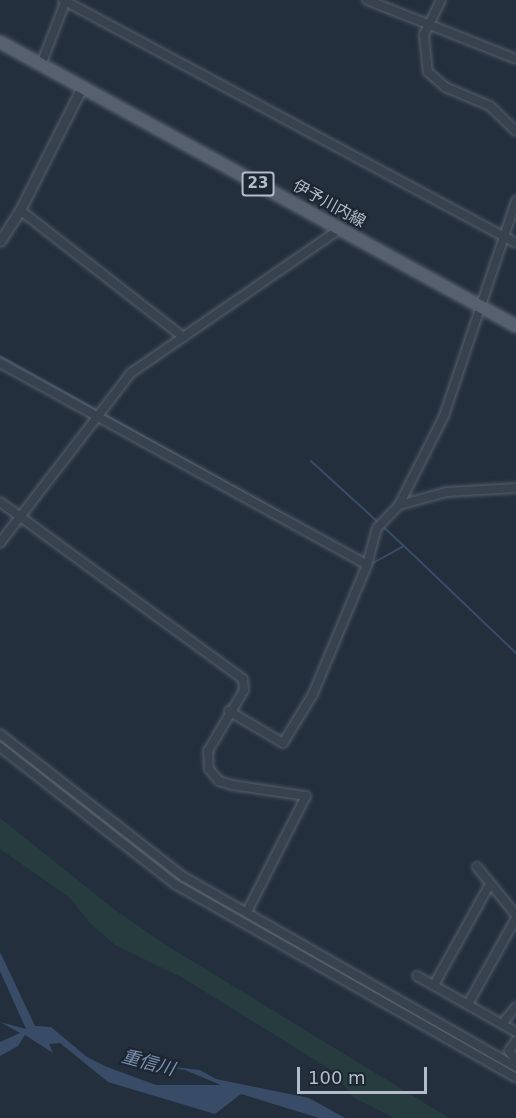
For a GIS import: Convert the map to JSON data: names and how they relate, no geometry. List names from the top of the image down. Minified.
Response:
{"streets":{"main road":["23","伊予川内線"]},"water":["重信川"],"scale_bar":"100 m"}
